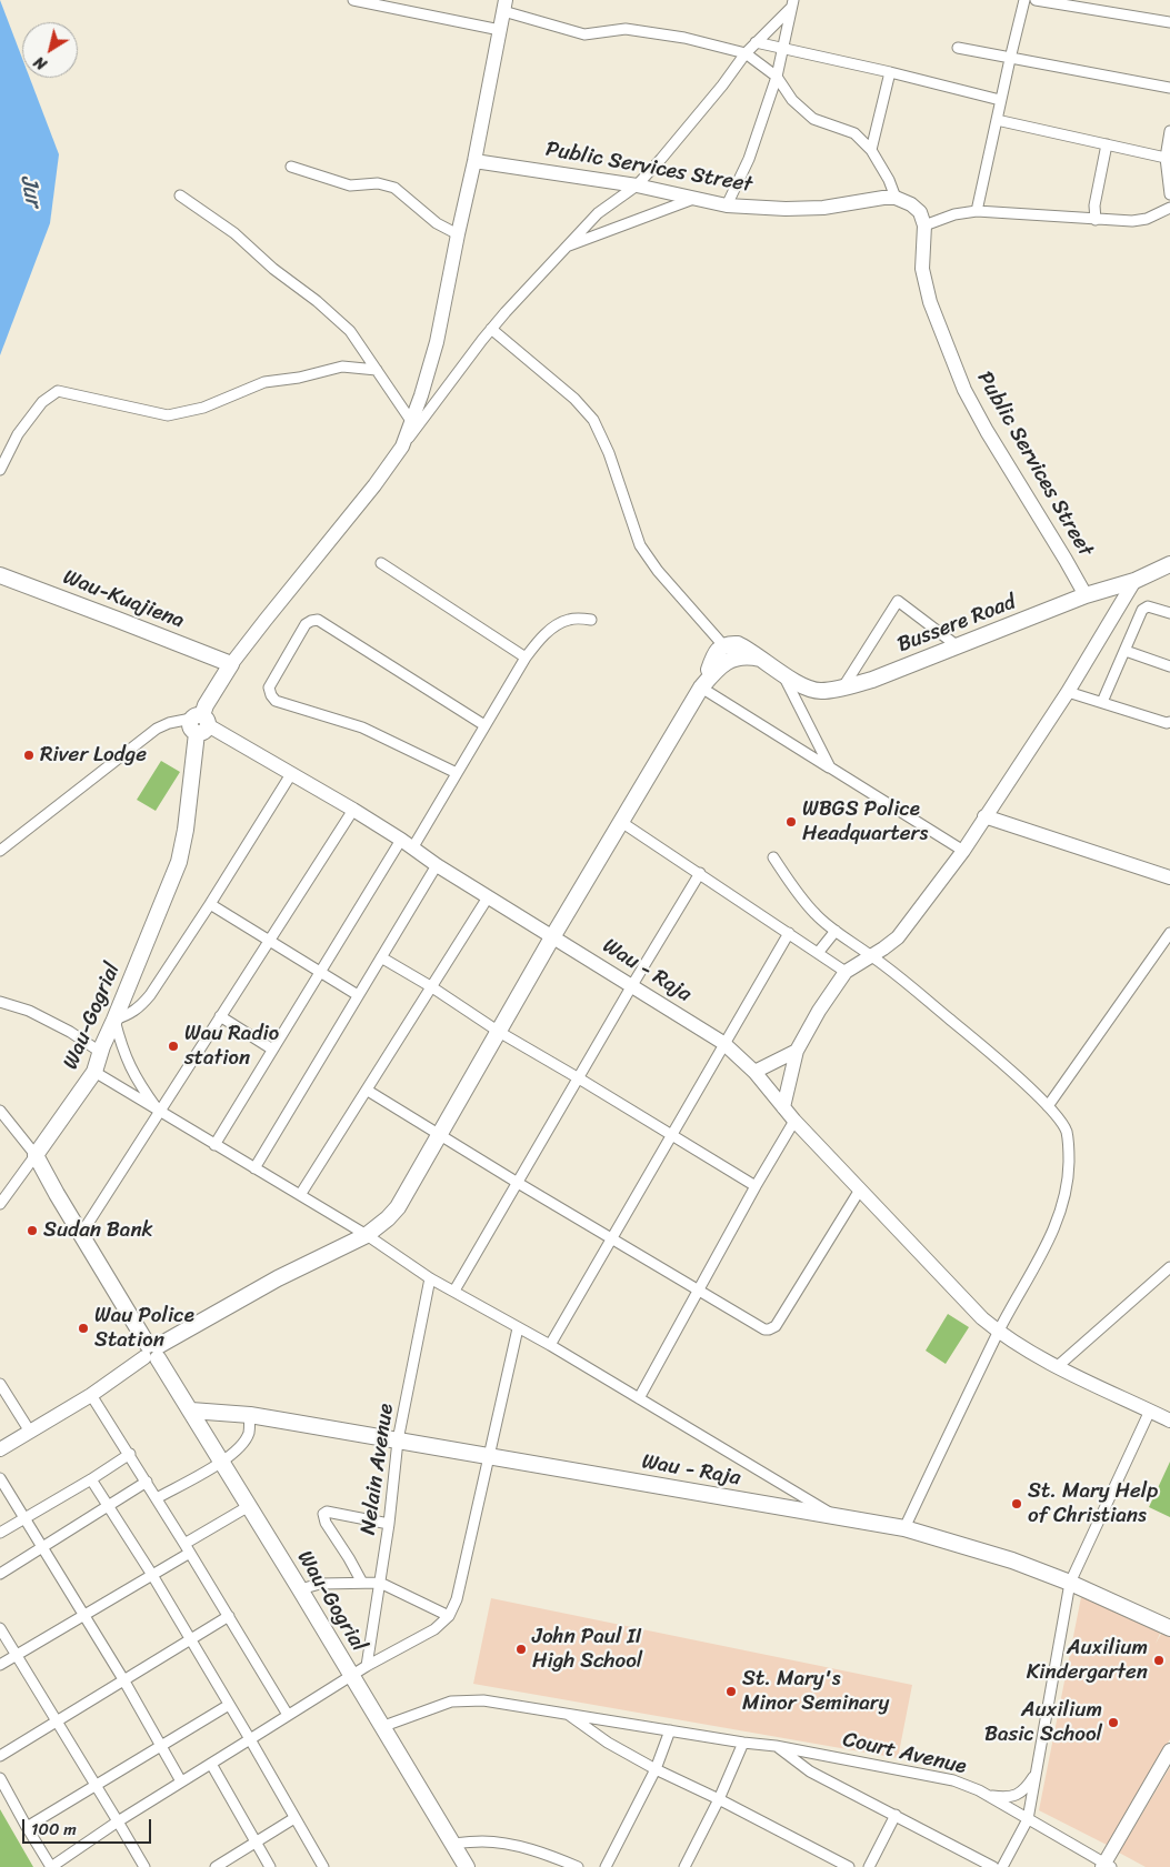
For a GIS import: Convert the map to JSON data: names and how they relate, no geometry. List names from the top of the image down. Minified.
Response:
{"streets":{"main road":["Wau-Kuajiena","Bussere Road","Wau - Raja","Wau-Gogrial"],"street":["Public Services Street","Nelain Avenue","Court Avenue"]},"crossings":[["Public Services Street","Bussere Road"],["Wau-Kuajiena","Wau-Gogrial"],["Wau - Raja","Wau-Gogrial"],["Wau - Raja","Nelain Avenue"],["Wau-Gogrial","Court Avenue"]],"water":["Jur"],"places":["River Lodge","WBGS Police Headquarters","Wau Radio station","Sudan Bank","Wau Police Station","St. Mary Help of Christians","John Paul II High School","Auxilium Kindergarten","St. Mary's Minor Seminary","Auxilium Basic School"],"scale_bar":"100 m","north":"bottom left"}
